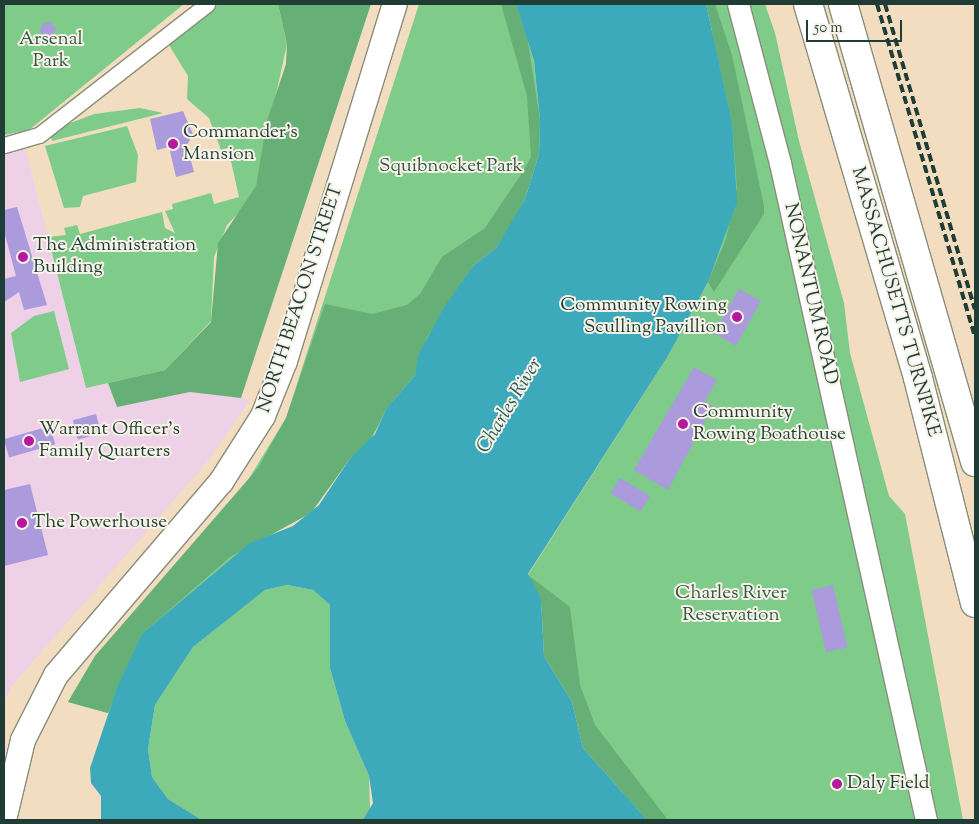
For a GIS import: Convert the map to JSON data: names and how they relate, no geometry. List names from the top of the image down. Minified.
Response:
{"streets":{"highway":["MASSACHUSETTS TURNPIKE"],"main road":["NONANTUM ROAD","NORTH BEACON STREET"]},"water":["Charles River"],"parks":["Arsenal Park","Squibnocket Park","Charles River Reservation"],"places":["Commander's Mansion","The Administration Building","Community Rowing Sculling Pavillion","Community Rowing Boathouse","Warrant Officer's Family Quarters","The Powerhouse","Daly Field"],"scale_bar":"50 m"}
